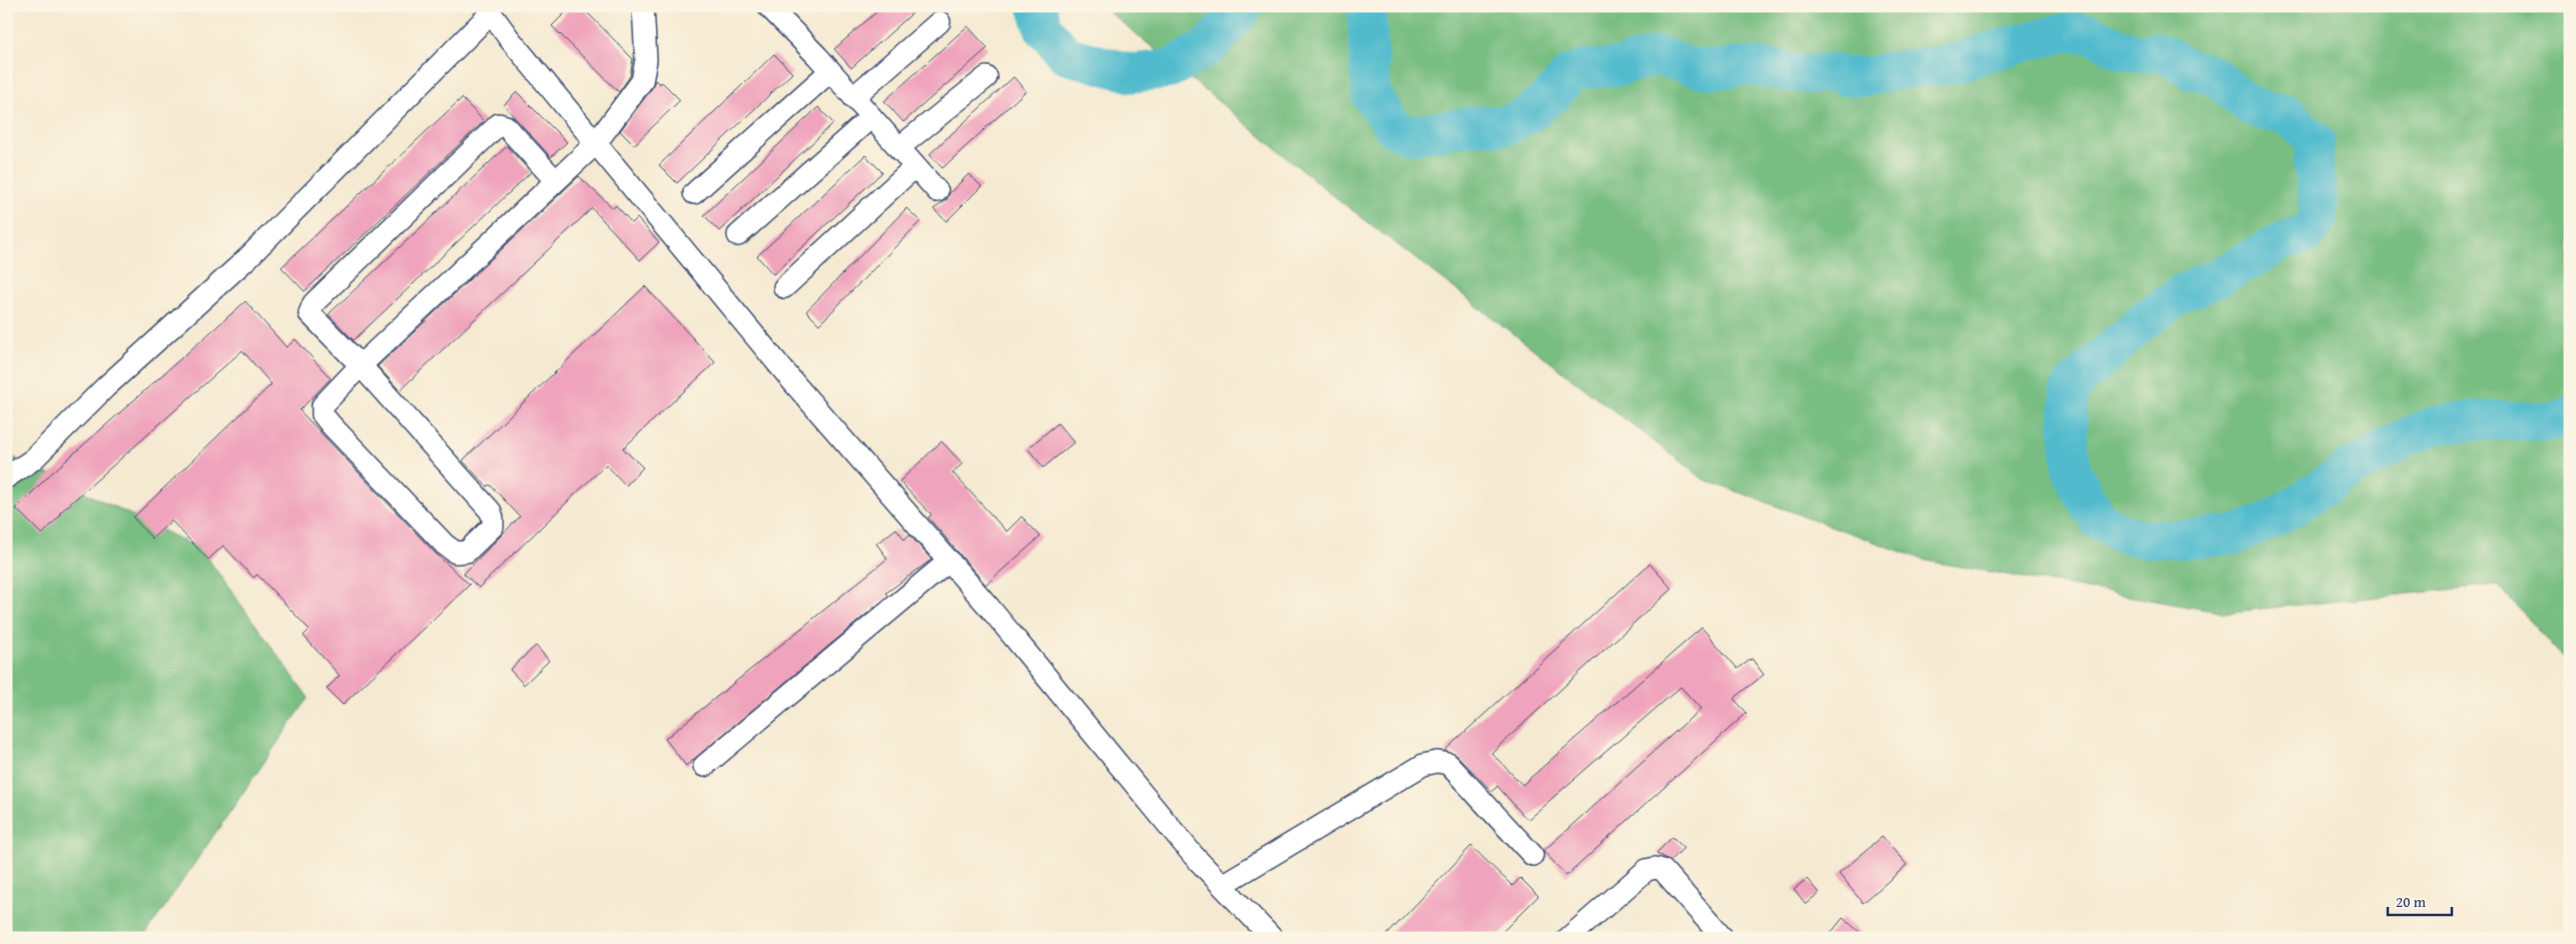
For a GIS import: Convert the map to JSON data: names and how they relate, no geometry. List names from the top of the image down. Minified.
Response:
{"scale_bar":"20 m"}
